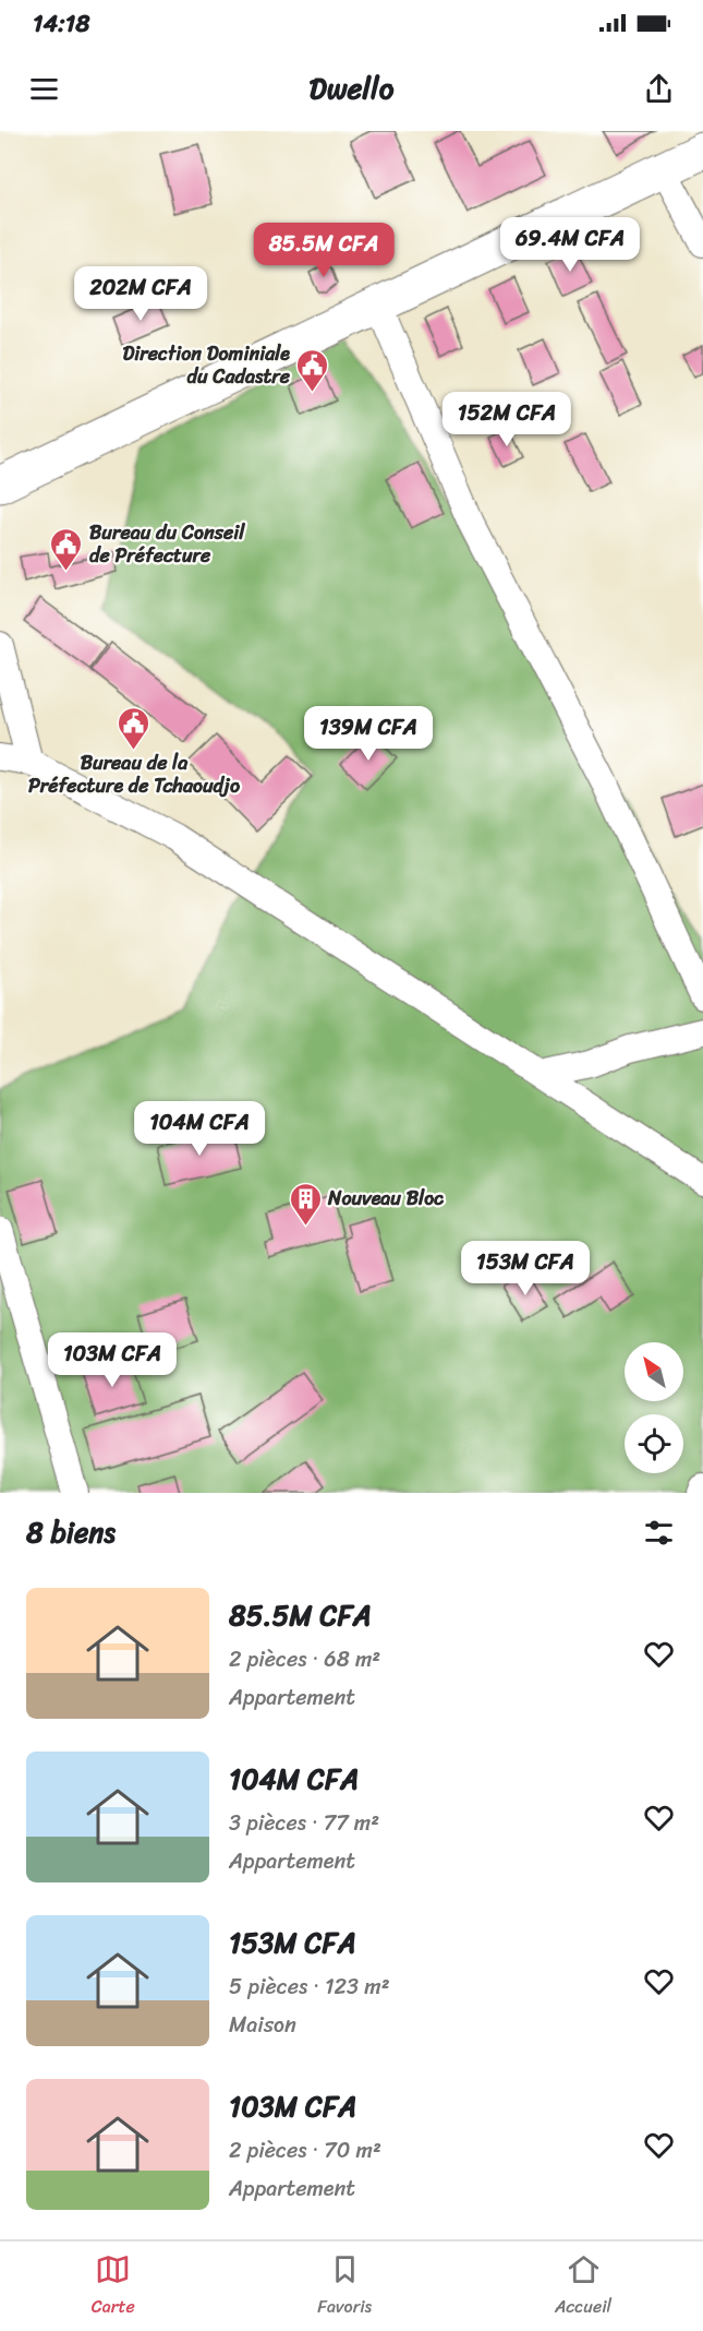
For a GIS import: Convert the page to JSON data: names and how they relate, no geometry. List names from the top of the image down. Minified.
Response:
{"places":{"public building":["Direction Dominiale du Cadastre","Bureau du Conseil de Préfecture","Bureau de la Préfecture de Tchaoudjo"],"building":["Nouveau Bloc"]},"north":"top left","page":{"status":"14:18","header":"Dwello","price":["69.4M CFA","85.5M CFA","202M CFA","152M CFA","139M CFA","104M CFA","153M CFA","103M CFA"],"heading":"8 biens","list":[{"name":"85.5M CFA","note":"2 pièces · 68 m² · Appartement"},{"name":"104M CFA","note":"3 pièces · 77 m² · Appartement"},{"name":"153M CFA","note":"5 pièces · 123 m² · Maison"},{"name":"103M CFA","note":"2 pièces · 70 m² · Appartement"}],"tabs":["Carte","Favoris","Accueil"]}}
